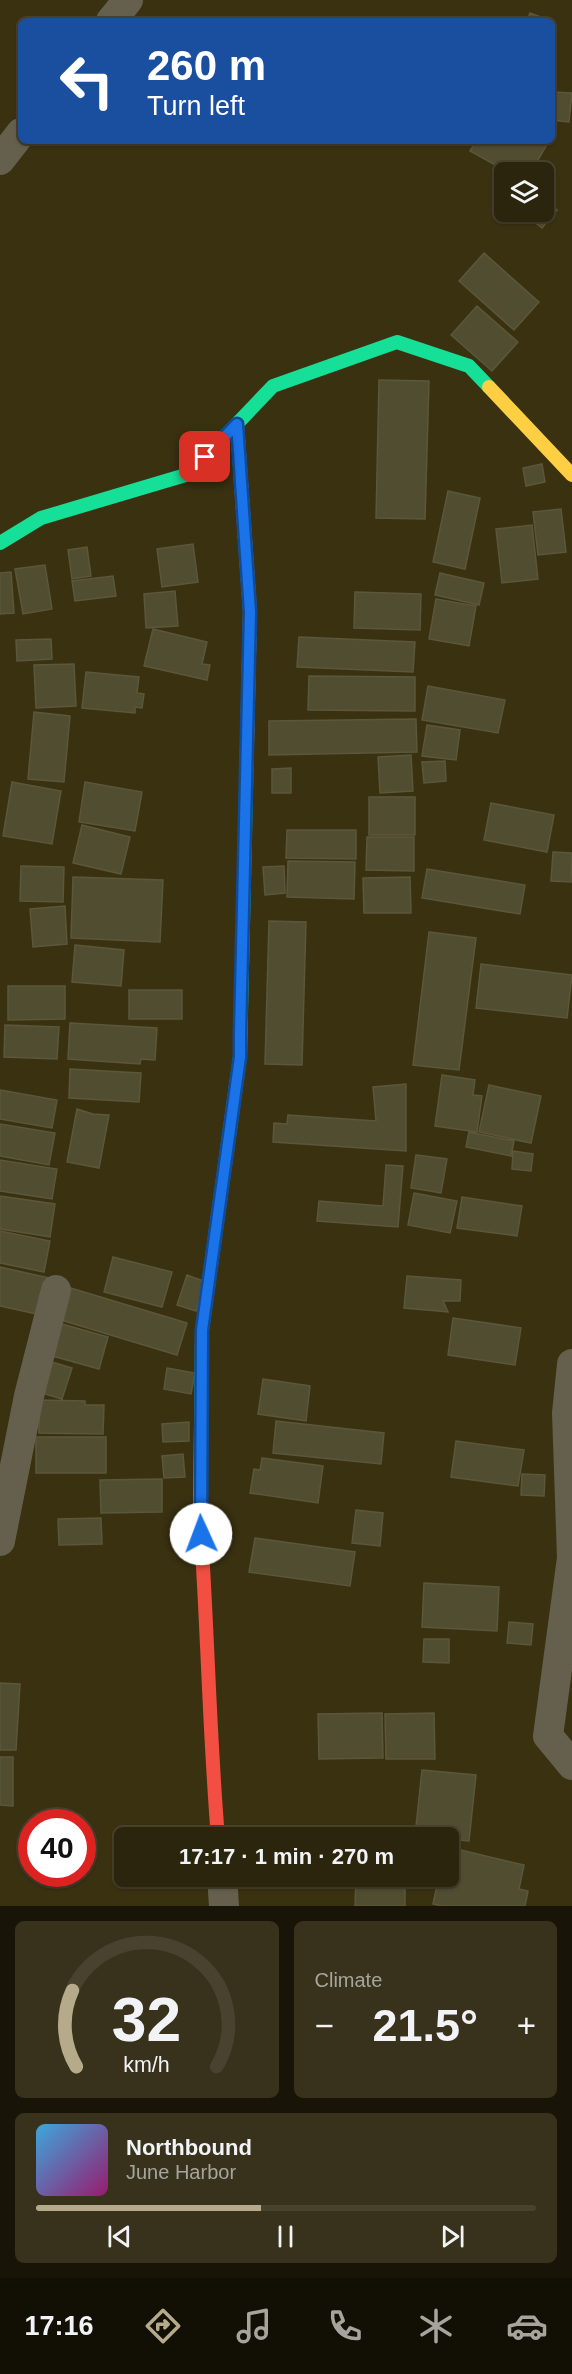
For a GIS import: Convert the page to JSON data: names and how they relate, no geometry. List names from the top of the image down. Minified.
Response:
{"page":{"turn":["260 m","Turn left"],"limit":"40","trip":"17:17 · 1 min · 270 m","tile":"Climate","heat":["−","21.5°","+"],"song":["Northbound","June Harbor"],"tabs":"17:16","gauge":["32","km/h"]}}
